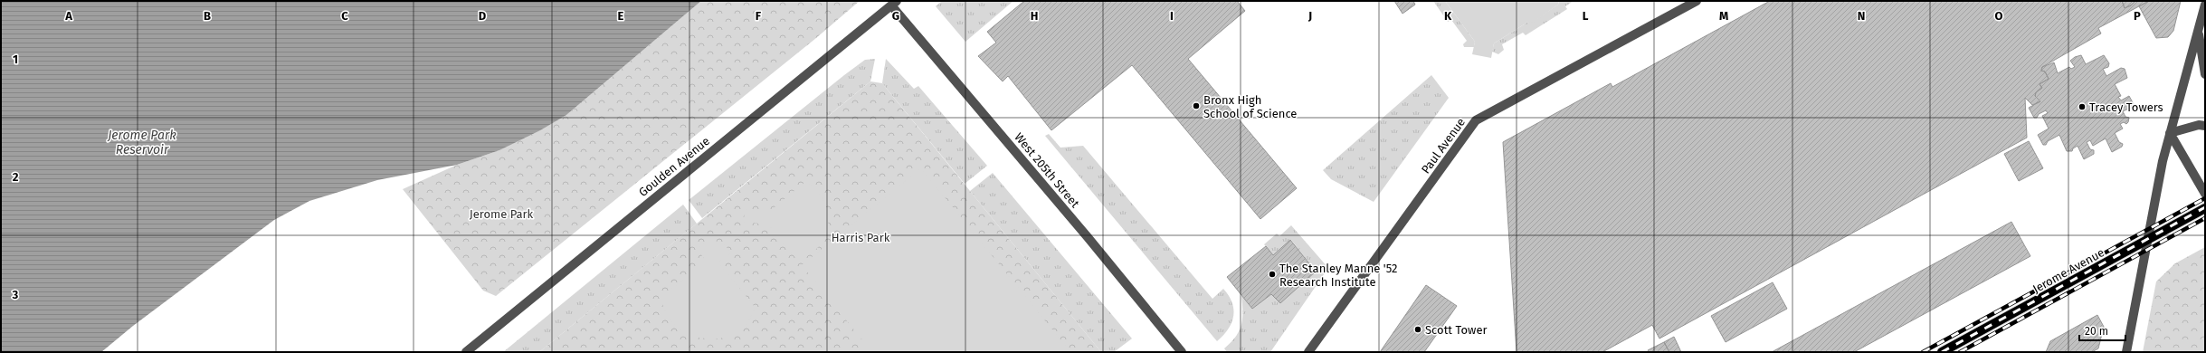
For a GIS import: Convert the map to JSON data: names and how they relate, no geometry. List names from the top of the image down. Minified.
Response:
{"streets":{"main road":["Jerome Avenue"],"street":["Paul Avenue","Goulden Avenue","West 205th Street"]},"crossings":[["Goulden Avenue","West 205th Street"]],"water":["Jerome Park Reservoir"],"parks":["Jerome Park","Harris Park"],"places":["Bronx High School of Science","Tracey Towers","The Stanley Manne '52 Research Institute","Scott Tower"],"scale_bar":"20 m","grid":{"columns":["A","B","C","D","E","F","G","H","I","J","K","L","M","N","O","P"],"rows":["1","2","3"]}}
